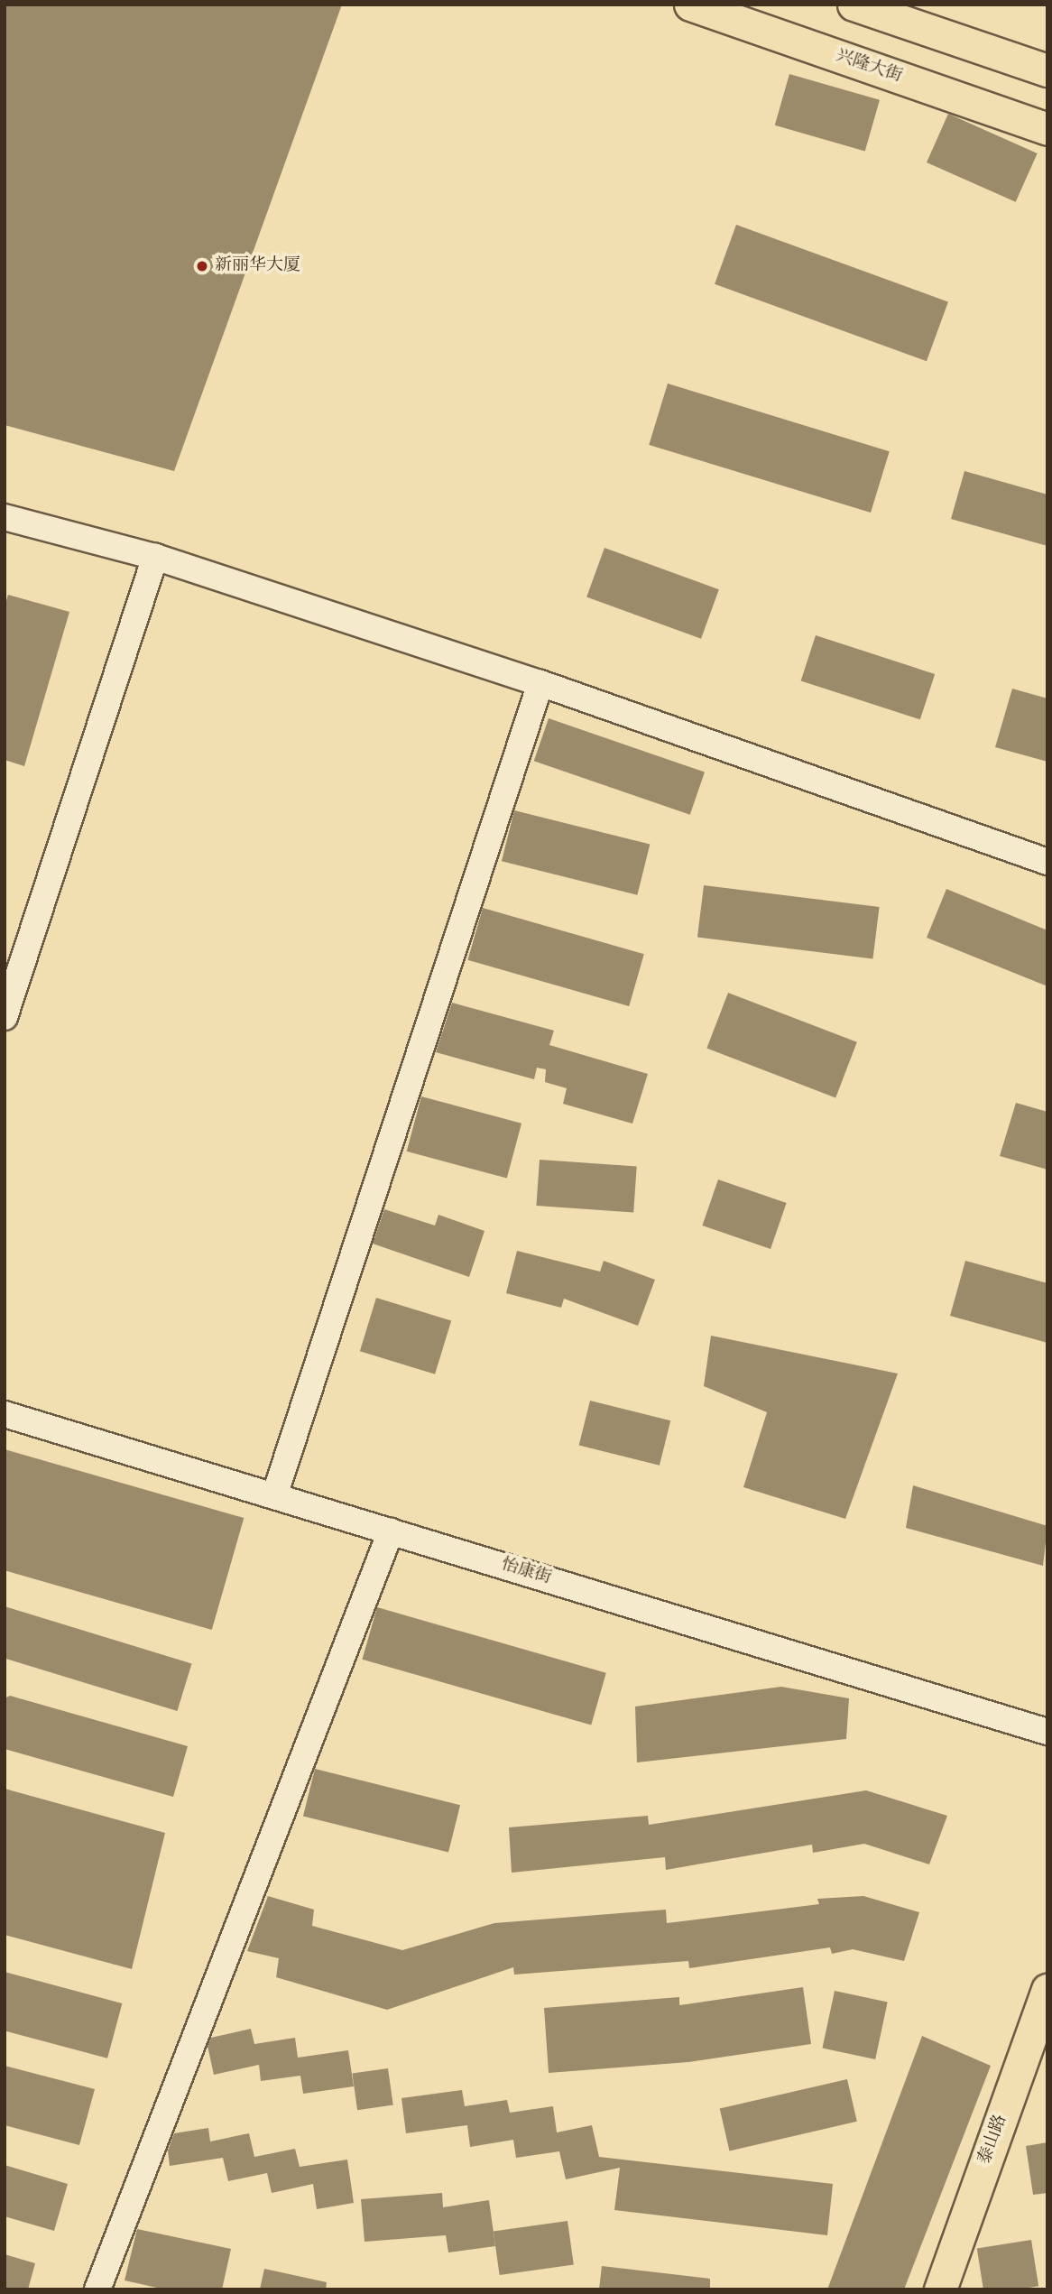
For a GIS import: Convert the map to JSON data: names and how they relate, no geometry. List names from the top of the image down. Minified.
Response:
{"streets":{"main road":["兴隆大街","泰山路"],"street":["怡康街"]},"places":["新丽华大厦"]}
